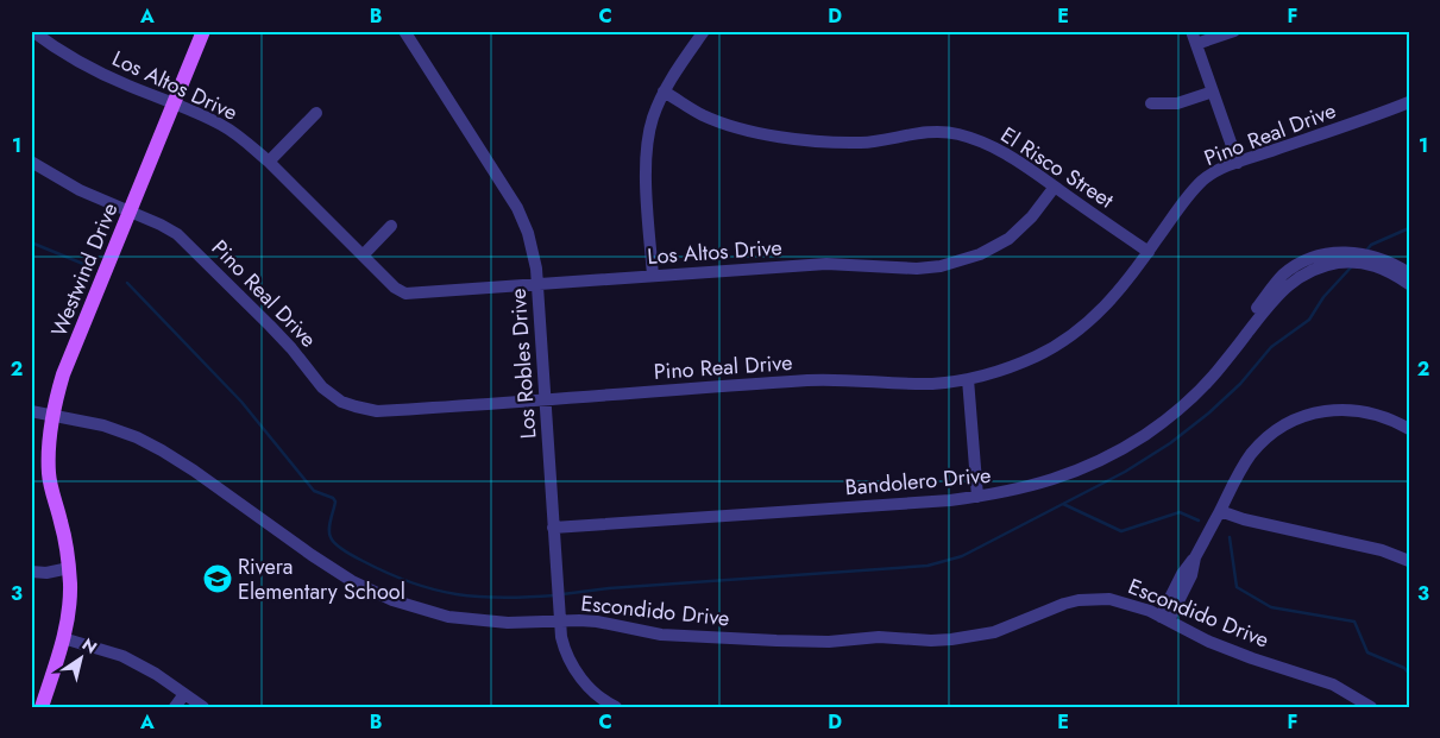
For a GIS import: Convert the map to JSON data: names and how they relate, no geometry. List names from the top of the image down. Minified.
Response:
{"streets":{"main road":["Westwind Drive"],"street":["Los Altos Drive","Pino Real Drive","El Risco Street","Los Robles Drive","Bandolero Drive","Escondido Drive"]},"crossings":[["Los Altos Drive","El Risco Street"],["Los Altos Drive","Westwind Drive"],["Los Altos Drive","Los Robles Drive"],["Pino Real Drive","El Risco Street"],["Pino Real Drive","Westwind Drive"],["Pino Real Drive","Los Robles Drive"],["Westwind Drive","Escondido Drive"],["Los Robles Drive","Bandolero Drive"],["Los Robles Drive","Escondido Drive"]],"places":{"school or university":["Rivera Elementary School"]},"north":"top right","grid":{"columns":["A","B","C","D","E","F"],"rows":["1","2","3"]}}
